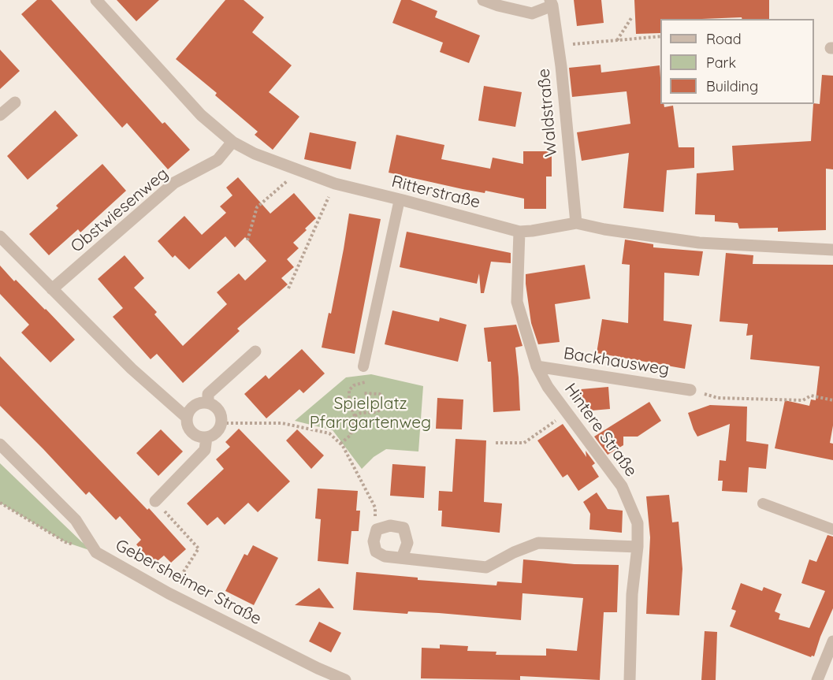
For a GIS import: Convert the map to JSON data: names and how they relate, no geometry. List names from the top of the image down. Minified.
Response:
{"streets":{"street":["Waldstraße","Ritterstraße","Obstwiesenweg","Backhausweg","Hintere Straße","Gebersheimer Straße"]},"crossings":[["Waldstraße","Ritterstraße"],["Ritterstraße","Obstwiesenweg"],["Ritterstraße","Hintere Straße"],["Backhausweg","Hintere Straße"]],"parks":["Spielplatz Pfarrgartenweg"],"legend":["Road","Park","Building"]}
